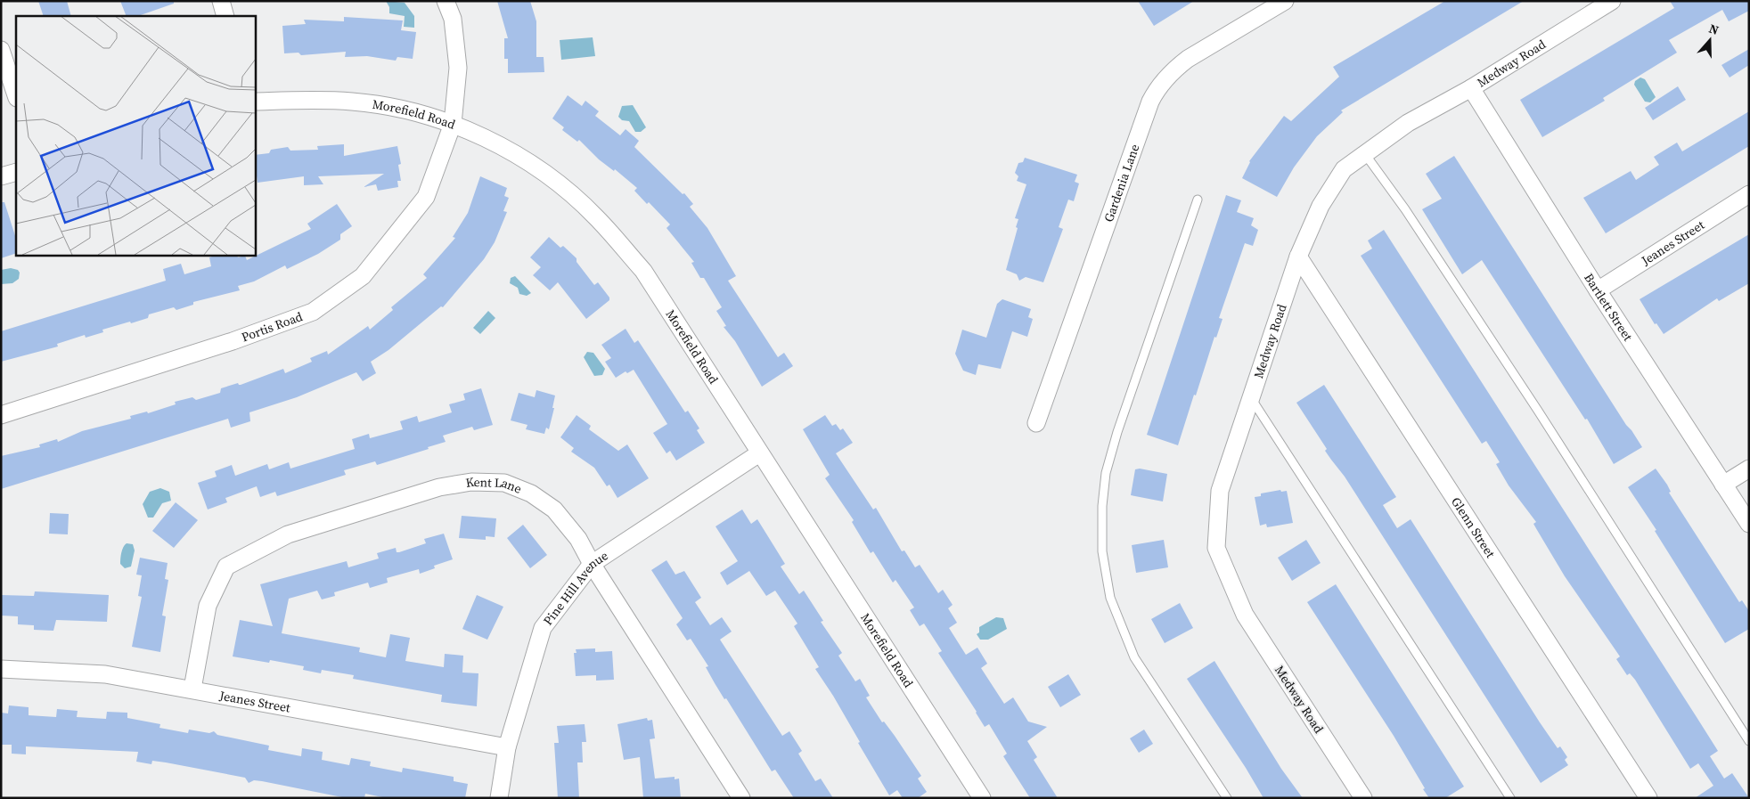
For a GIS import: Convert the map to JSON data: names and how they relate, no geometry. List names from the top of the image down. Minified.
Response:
{"streets":{"street":["Medway Road","Morefield Road","Gardenia Lane","Jeanes Street","Bartlett Street","Portis Road","Kent Lane","Glenn Street","Pine Hill Avenue"]},"crossings":[["Medway Road","Bartlett Street"],["Medway Road","Glenn Street"],["Morefield Road","Portis Road"],["Morefield Road","Pine Hill Avenue"],["Jeanes Street","Bartlett Street"],["Jeanes Street","Kent Lane"],["Jeanes Street","Pine Hill Avenue"],["Kent Lane","Pine Hill Avenue"]],"north":"top"}
